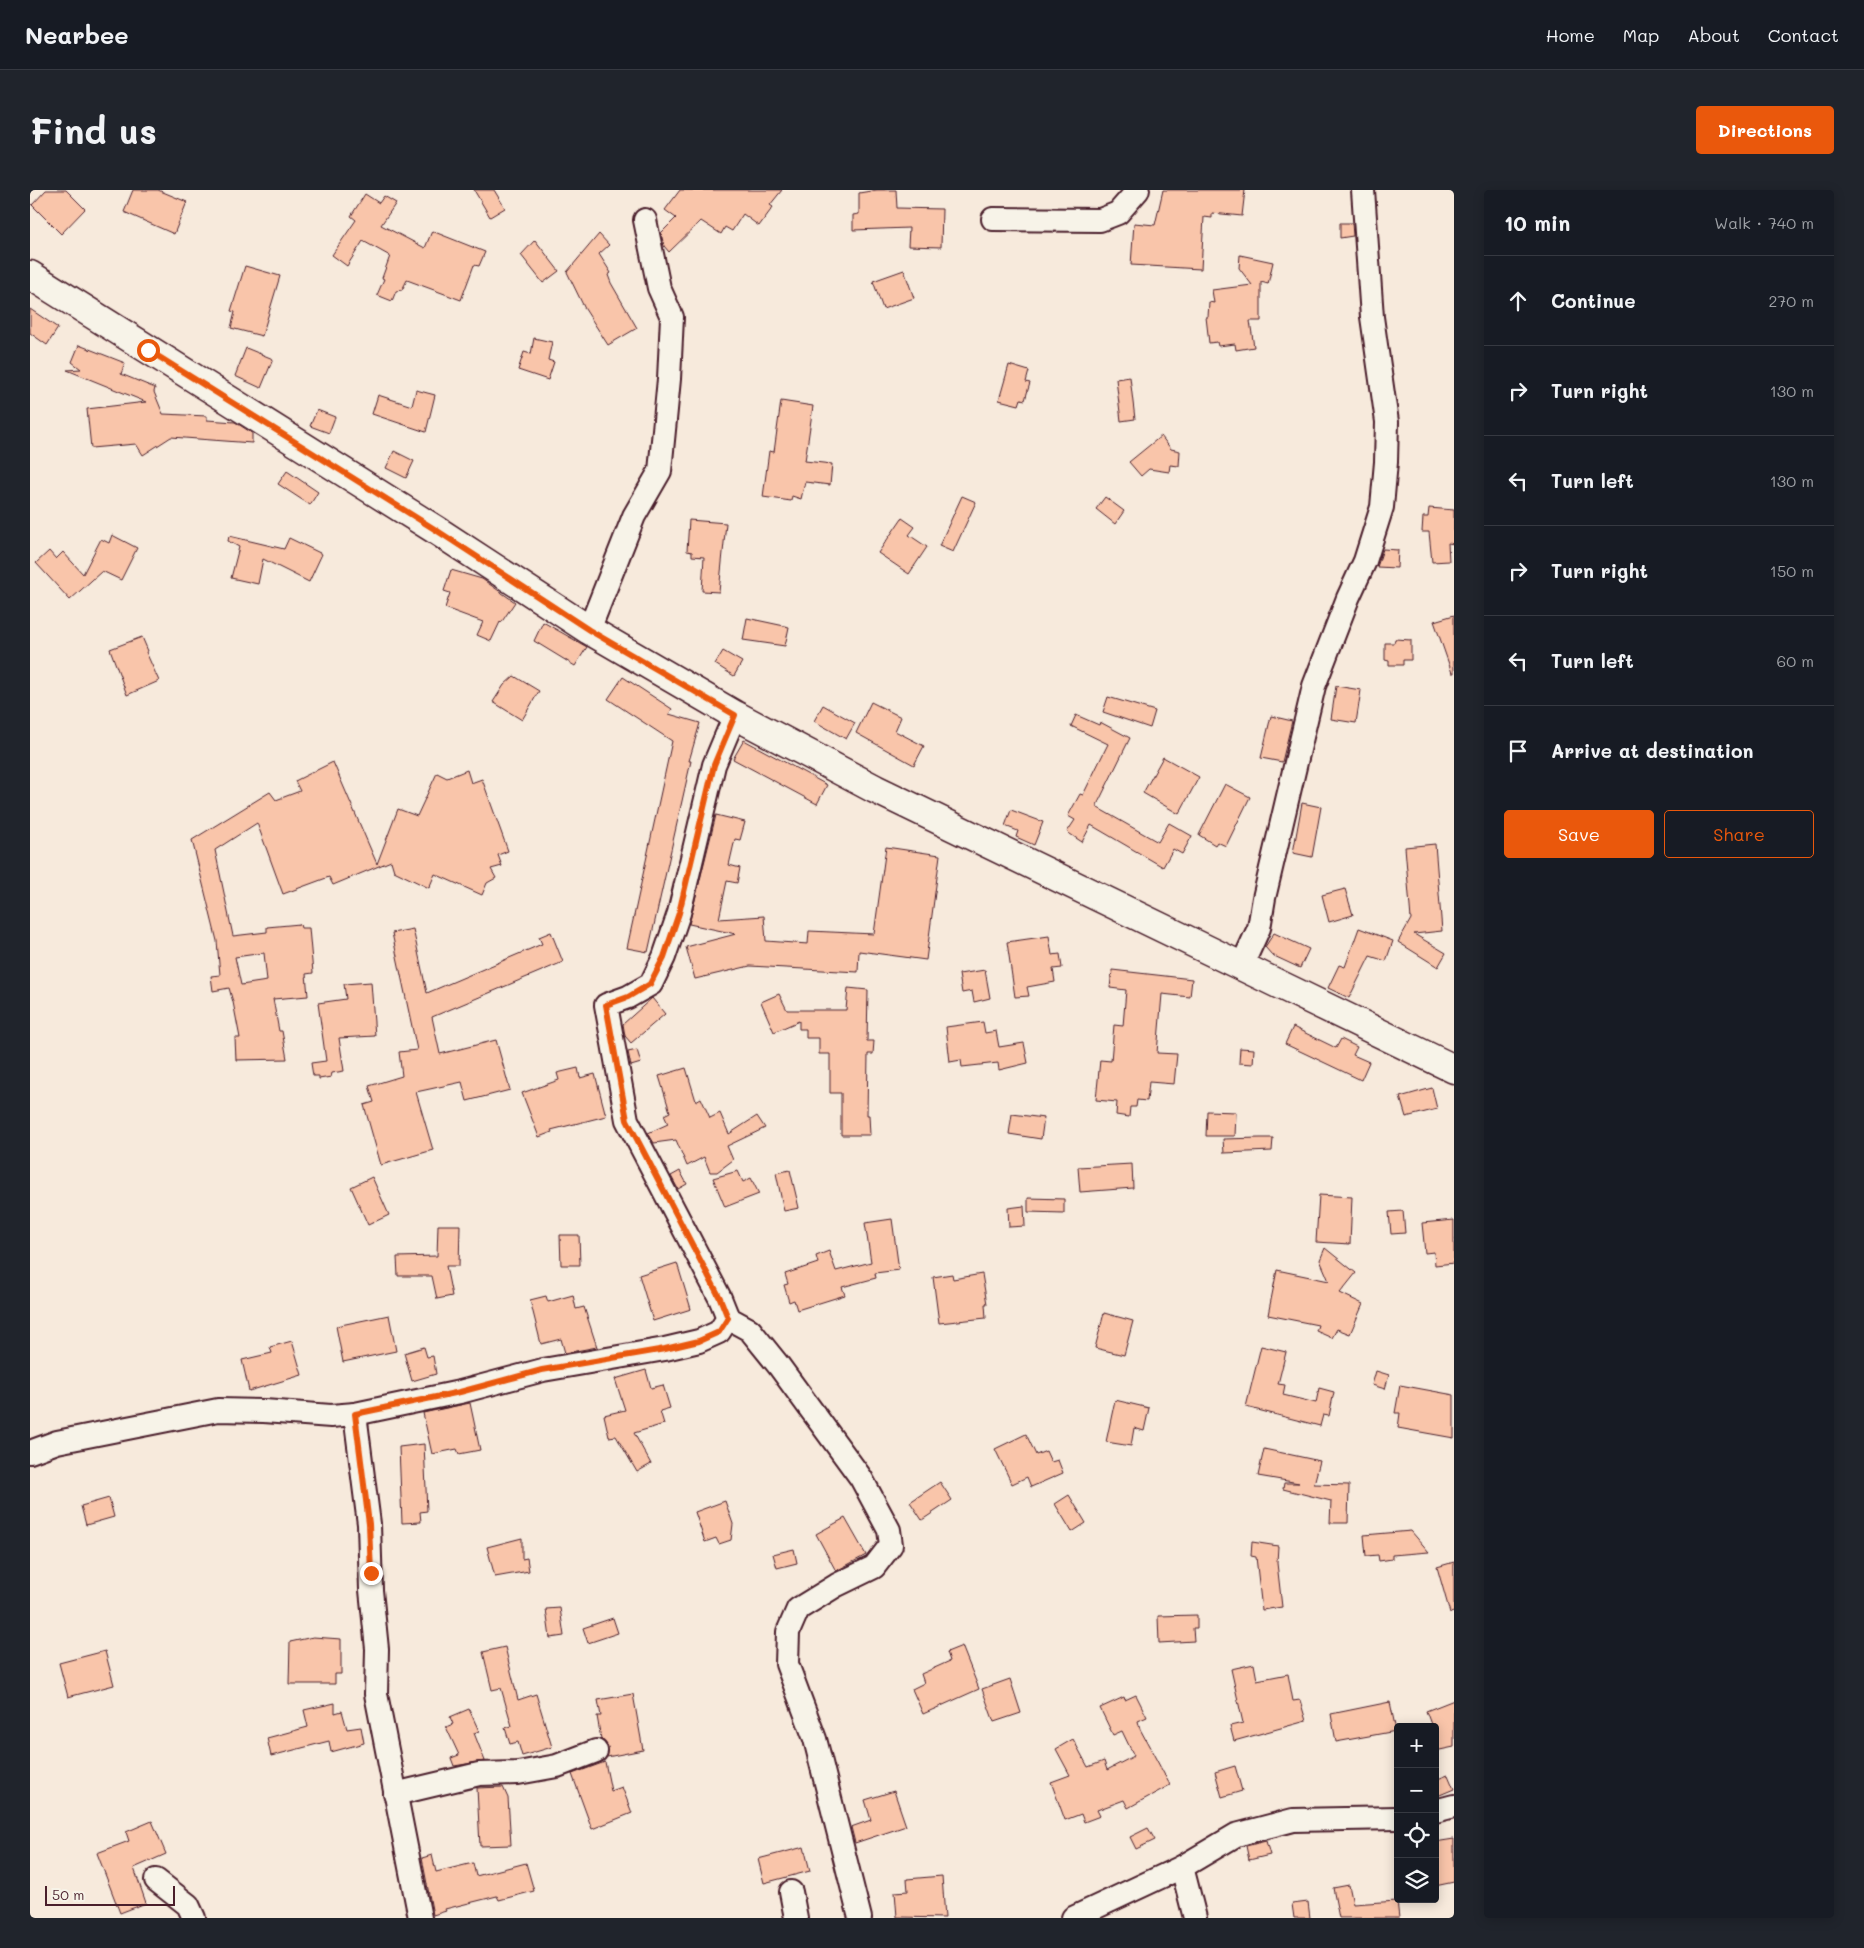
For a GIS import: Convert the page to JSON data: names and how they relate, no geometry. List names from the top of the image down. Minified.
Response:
{"scale_bar":"50 m","page":{"header":"Nearbee","nav":["Home","Map","About","Contact"],"buttons":["Directions",["Save","Share"]],"title":"Find us","heading":["10 min","Walk · 740 m"],"list":[["Continue","270 m"],["Turn right","130 m"],["Turn left","130 m"],["Turn right","150 m"],["Turn left","60 m"],"Arrive at destination"],"map_buttons":["+","−"],"scale":"50 m"}}
